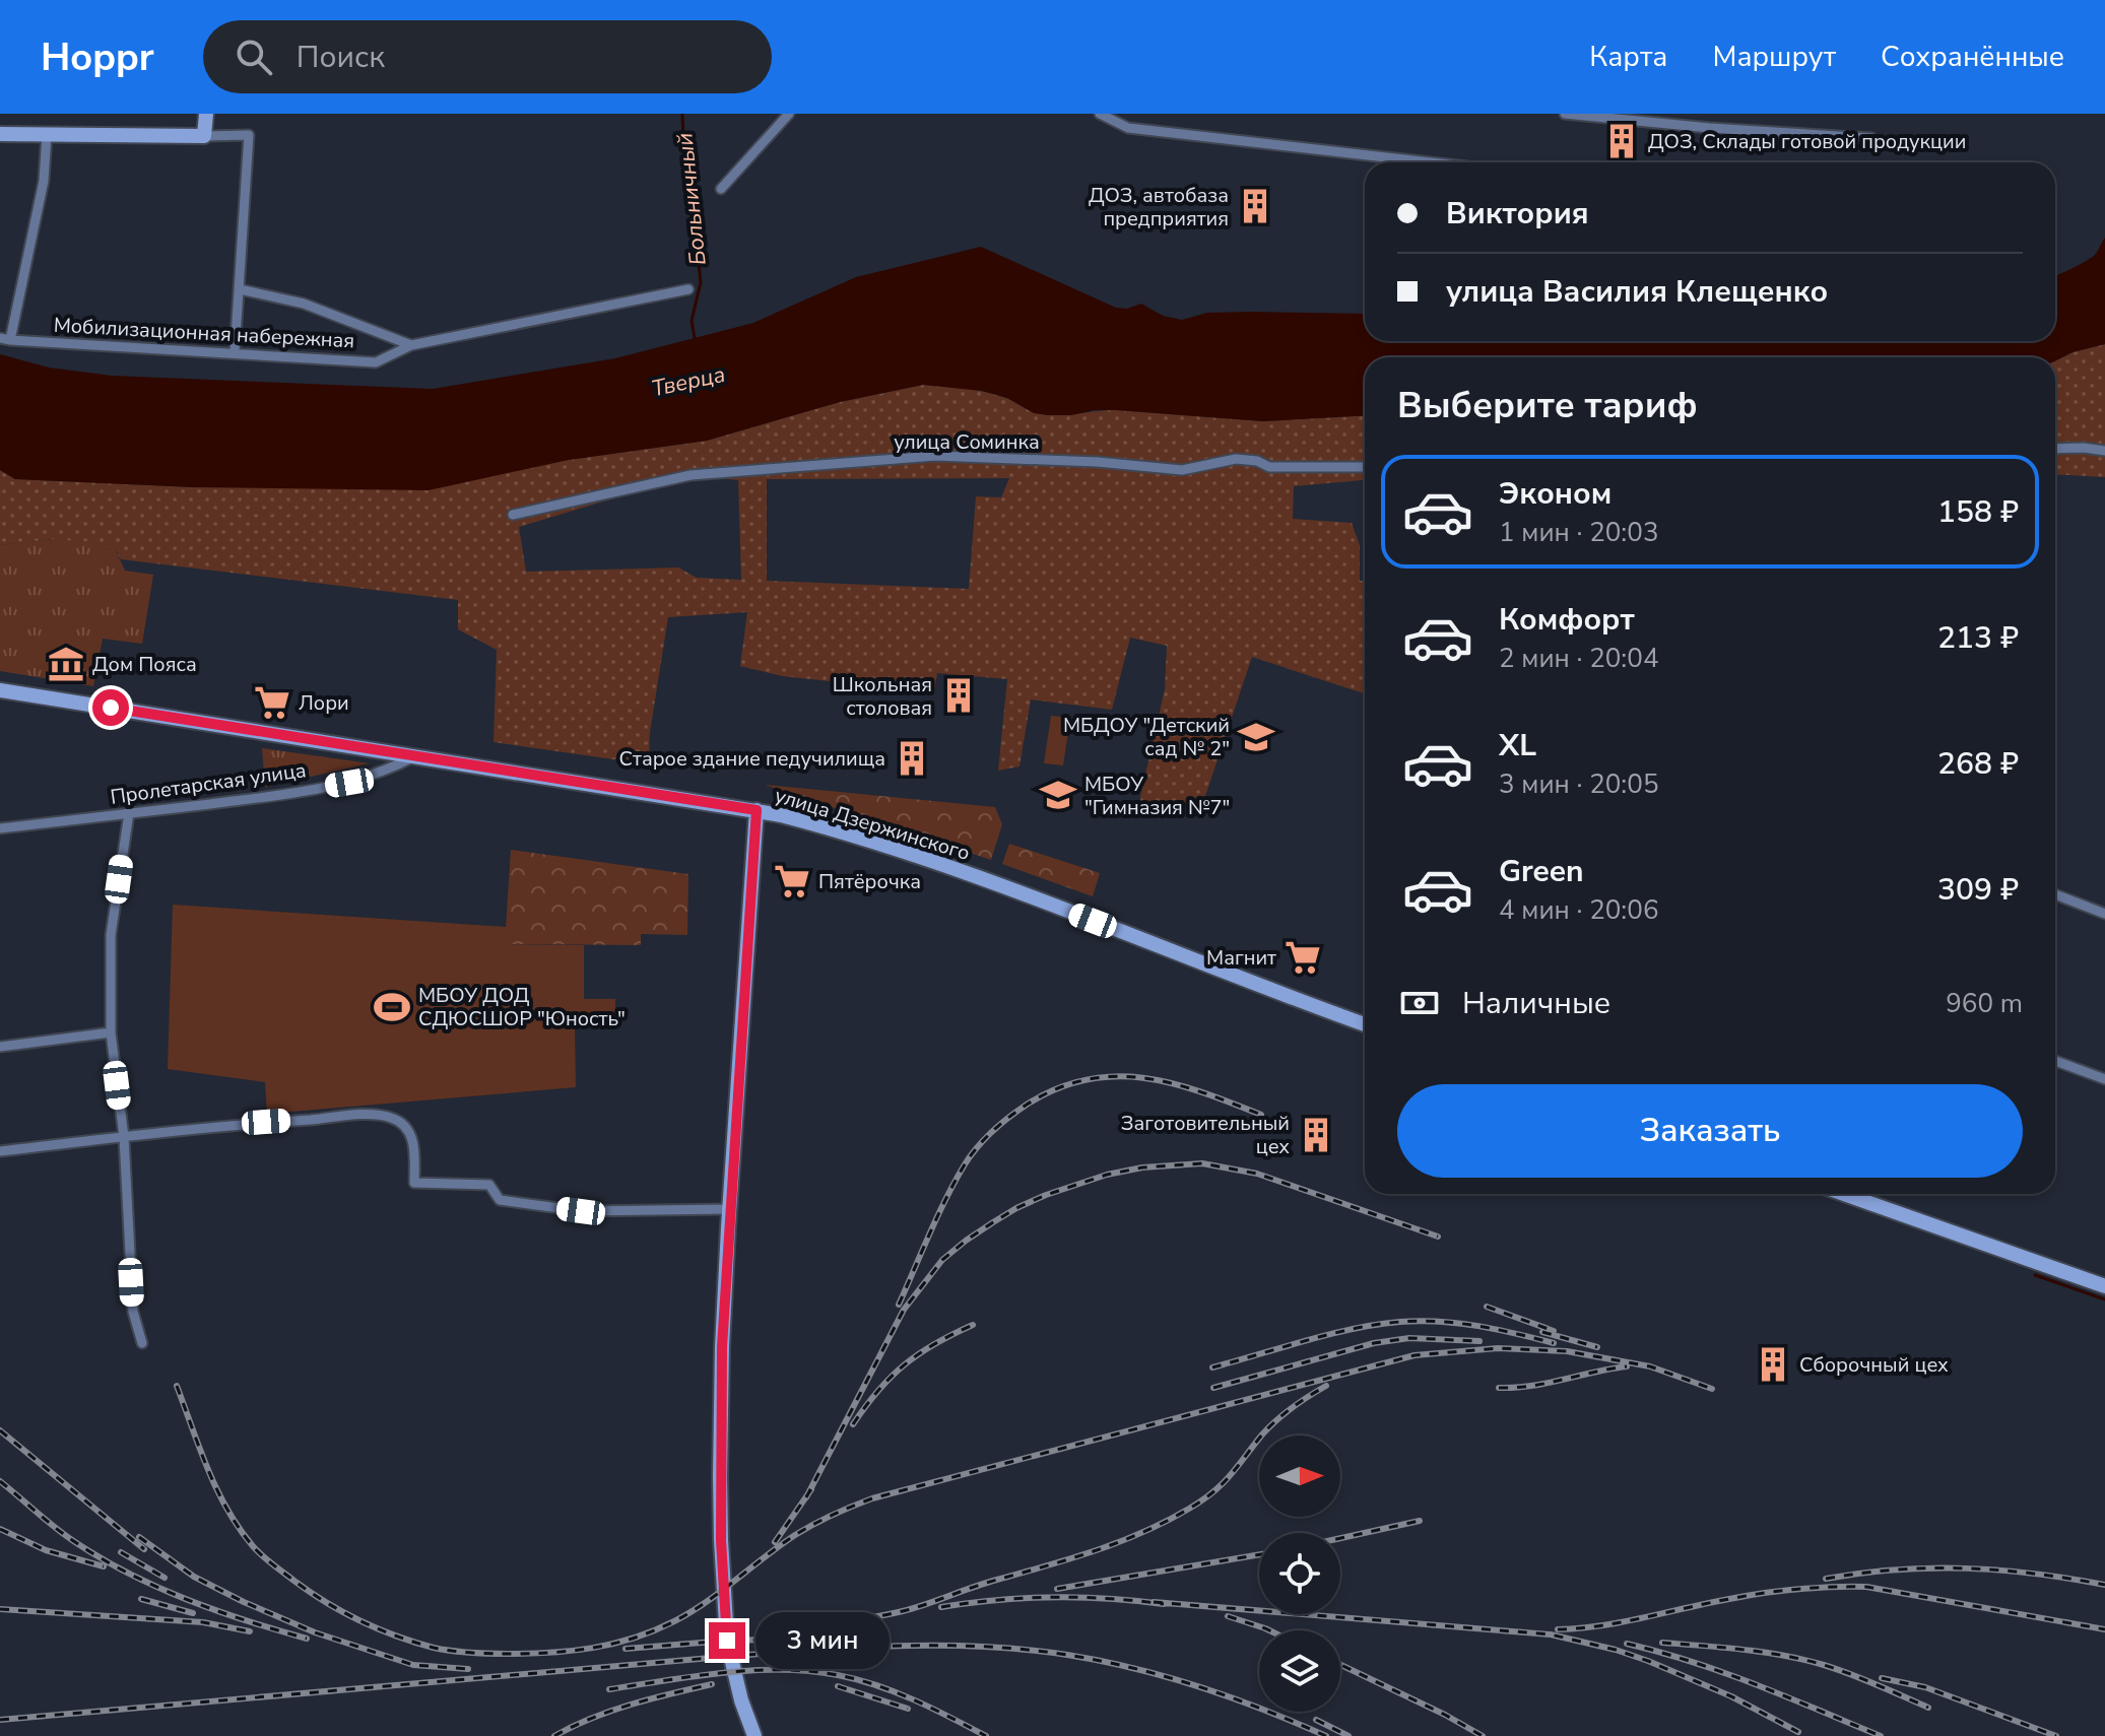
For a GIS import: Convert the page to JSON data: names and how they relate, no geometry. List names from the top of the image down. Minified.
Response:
{"streets":{"main road":["улица Дзержинского"],"street":["Мобилизационная набережная","улица Соминка","Пролетарская улица"]},"crossings":[["Пролетарская улица","улица Дзержинского"]],"water":["Больничный","Тверца"],"places":{"building":["ДОЗ, Склады готовой продукции","ДОЗ, автобаза предприятия","Школьная столовая","Старое здание педучилища","Заготовительный цех","Сборочный цех"],"museum":["Дом Пояса"],"supermarket":["Лори","Пятёрочка","Магнит"],"school or university":["МБДОУ \"Детский сад № 2\"","МБОУ \"Гимназия №7\""],"sports":["МБОУ ДОД СДЮСШОР \"Юность\""]},"north":"right","page":{"header":"Hoppr","search":"Поиск","nav":["Карта","Маршрут","Сохранённые"],"banner":["Виктория","улица Василия Клещенко"],"heading":"Выберите тариф","list":[{"name":"Эконом","note":"1 мин · 20:03","value":"158 ₽"},{"name":"Комфорт","note":"2 мин · 20:04","value":"213 ₽"},{"name":"XL","note":"3 мин · 20:05","value":"268 ₽"},{"name":"Green","note":"4 мин · 20:06","value":"309 ₽"}],"pay":["Наличные","960 m"],"buttons":"Заказать","bubble":"3 мин"}}
